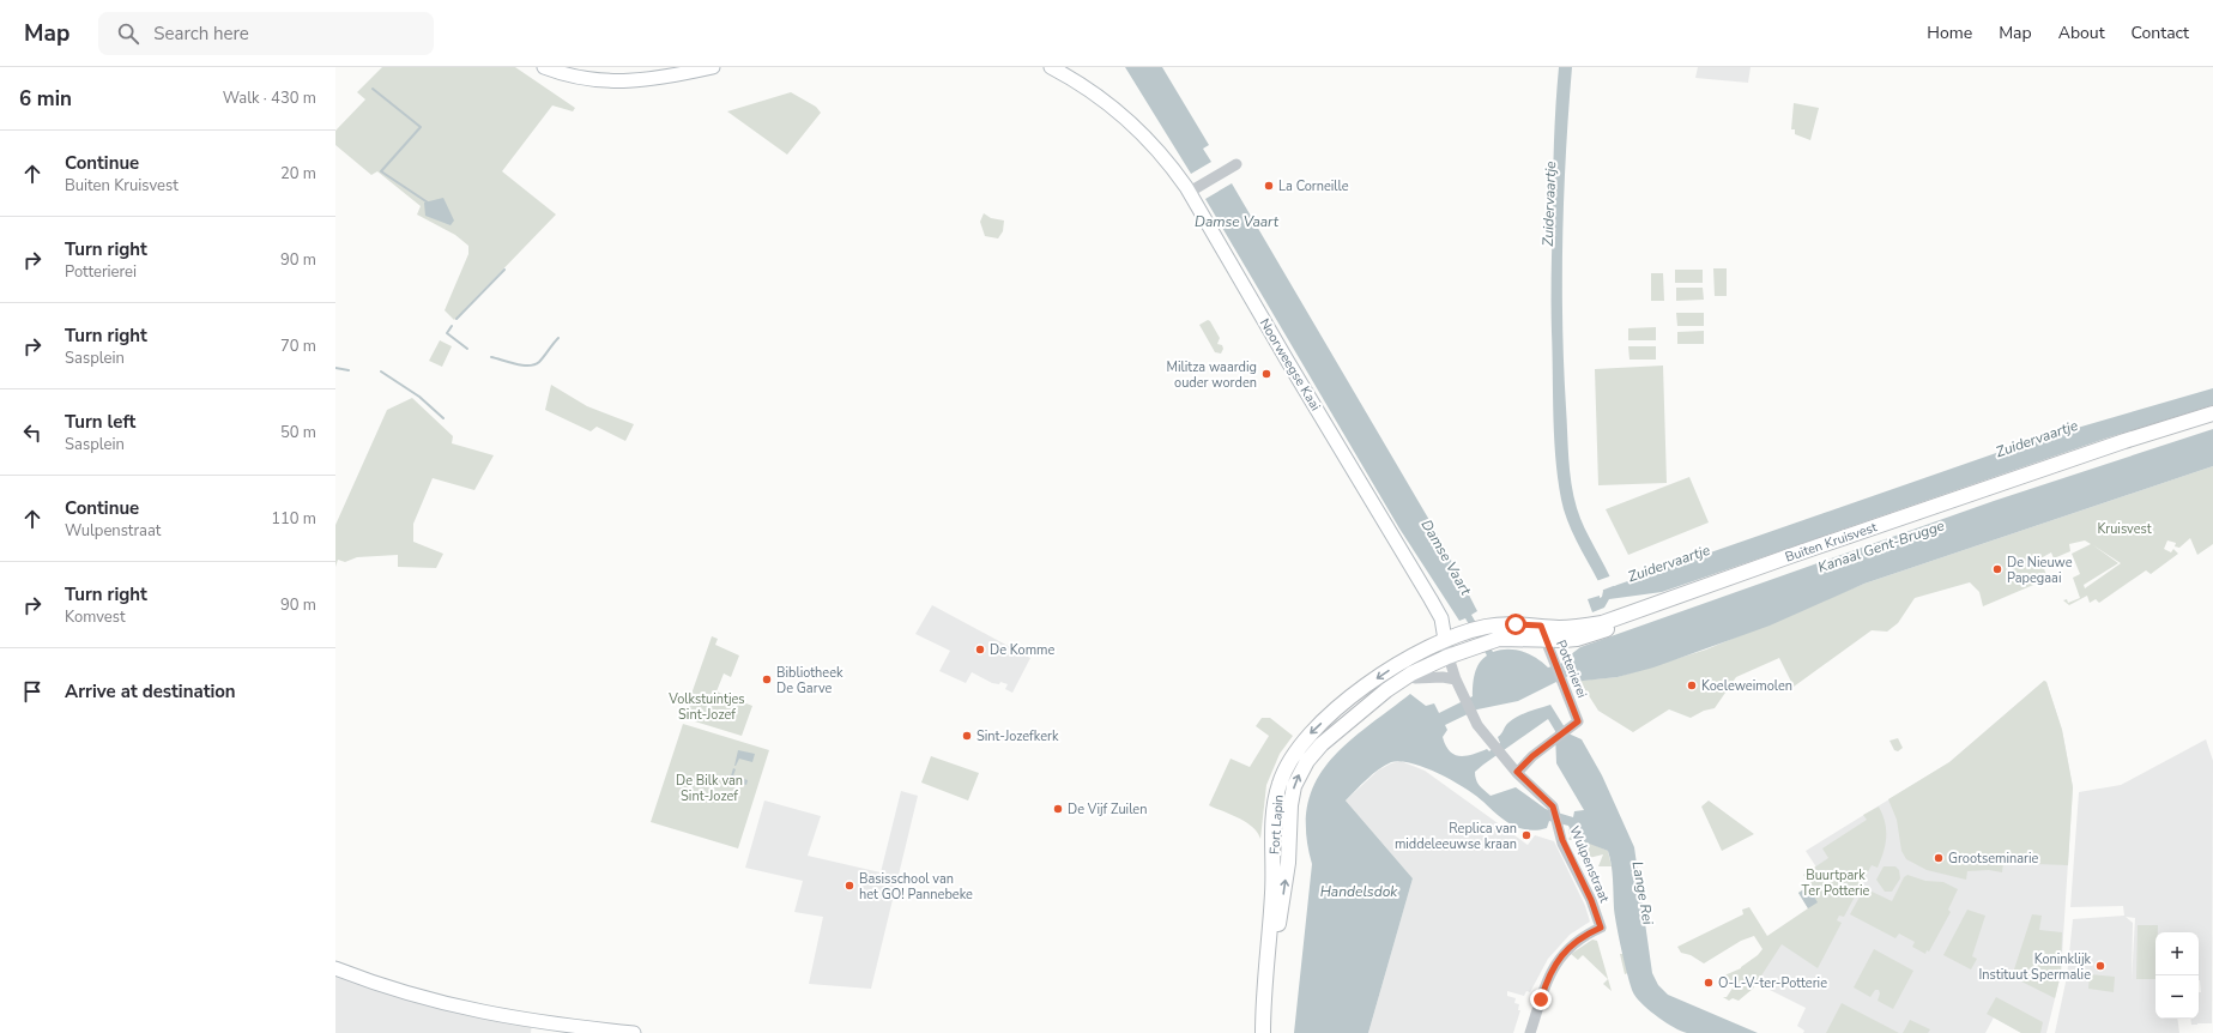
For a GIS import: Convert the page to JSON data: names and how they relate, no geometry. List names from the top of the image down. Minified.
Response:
{"streets":{"main road":["Noorweegse Kaai","Buiten Kruisvest","Fort Lapin"],"street":["Potterierei","Wulpenstraat"]},"crossings":[["Noorweegse Kaai","Buiten Kruisvest"],["Noorweegse Kaai","Fort Lapin"],["Buiten Kruisvest","Potterierei"],["Buiten Kruisvest","Fort Lapin"],["Potterierei","Wulpenstraat"]],"water":["Zuidervaartje","Damse Vaart","Kanaal Gent-Brugge","Handelsdok","Lange Rei"],"parks":["Kruisvest","Volkstuintjes Sint-Jozef","De Bilk van Sint-Jozef","Buurtpark Ter Potterie"],"places":["La Corneille","Militza waardig ouder worden","De Nieuwe Papegaai","De Komme","Bibliotheek De Garve","Koeleweimolen","Sint-Jozefkerk","De Vijf Zuilen","Replica van middeleeuwse kraan","Grootseminarie","Basisschool van het GO! Pannebeke","Koninklijk Instituut Spermalie","O-L-V-ter-Potterie"],"page":{"header":"Map","search":"Search here","nav":["Home","Map","About","Contact"],"heading":["6 min","Walk · 430 m"],"list":[["Continue","Buiten Kruisvest","20 m"],["Turn right","Potterierei","90 m"],["Turn right","Sasplein","70 m"],["Turn left","Sasplein","50 m"],["Continue","Wulpenstraat","110 m"],["Turn right","Komvest","90 m"],"Arrive at destination"],"map_buttons":["+","−"]}}
